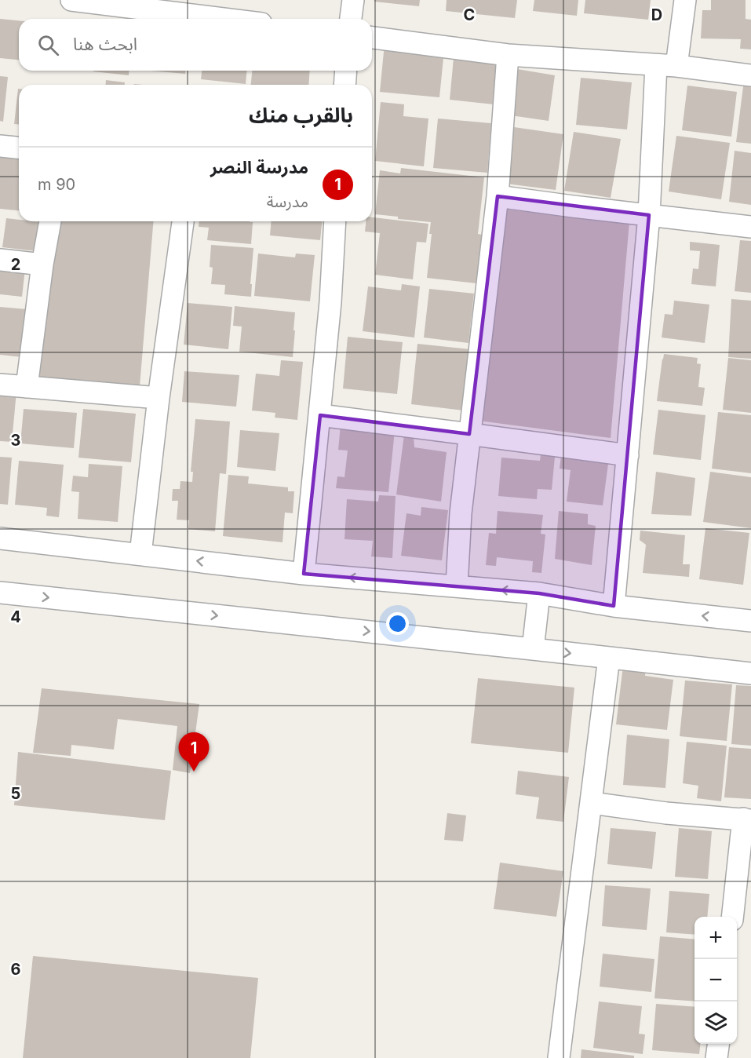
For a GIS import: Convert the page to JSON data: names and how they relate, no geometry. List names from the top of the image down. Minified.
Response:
{"page":{"search":"ابحث هنا","heading":"بالقرب منك","list":[{"mark":"1","name":"مدرسة النصر","note":"مدرسة","value":"90 m"}],"pins":"1","map_buttons":["+","−"]},"grid":{"columns":["C","D"],"rows":["2","3","4","5","6"]}}
